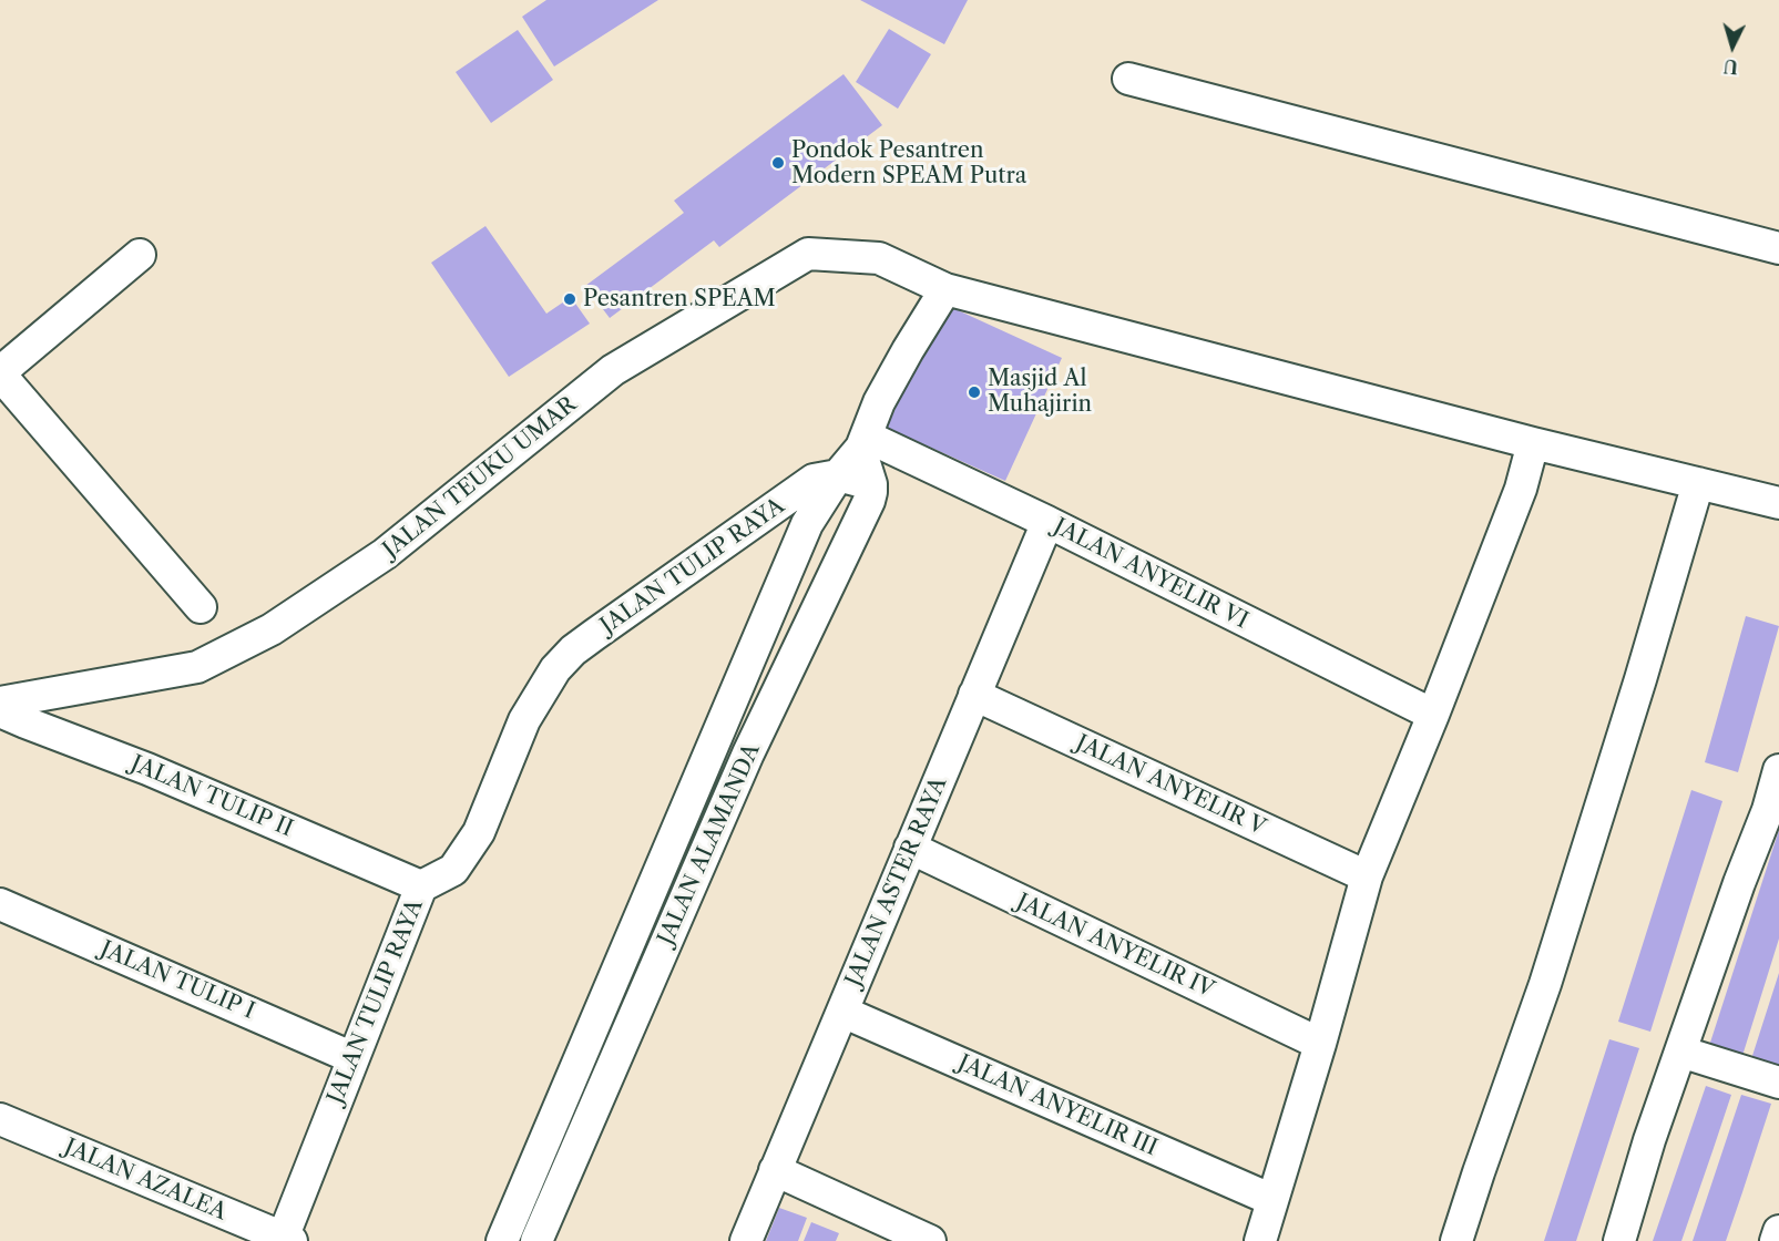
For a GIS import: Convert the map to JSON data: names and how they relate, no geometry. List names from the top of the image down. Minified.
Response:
{"streets":{"street":["JALAN TEUKU UMAR","JALAN TULIP RAYA","JALAN ANYELIR VI","JALAN ANYELIR V","JALAN TULIP II","JALAN ALAMANDA","JALAN ASTER RAYA","JALAN ANYELIR IV","JALAN TULIP I","JALAN ANYELIR III","JALAN AZALEA"]},"crossings":[["JALAN TULIP RAYA","JALAN TULIP II"],["JALAN TULIP RAYA","JALAN ALAMANDA"],["JALAN TULIP RAYA","JALAN TULIP I"],["JALAN TULIP RAYA","JALAN AZALEA"],["JALAN ANYELIR VI","JALAN ALAMANDA"],["JALAN ANYELIR VI","JALAN ASTER RAYA"],["JALAN ANYELIR V","JALAN ASTER RAYA"],["JALAN ASTER RAYA","JALAN ANYELIR IV"],["JALAN ASTER RAYA","JALAN ANYELIR III"]],"places":["Pondok Pesantren Modern SPEAM Putra","Pesantren SPEAM","Masjid Al Muhajirin"],"north":"bottom"}
